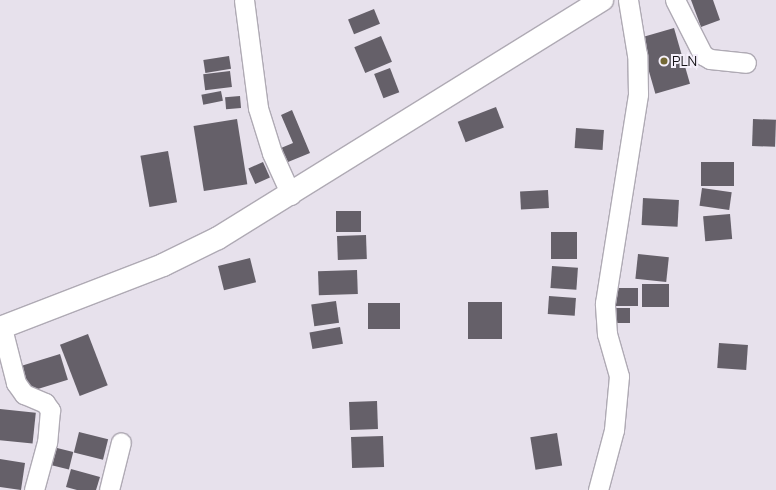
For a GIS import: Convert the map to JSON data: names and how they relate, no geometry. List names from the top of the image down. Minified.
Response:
{"places":["PLN"]}
